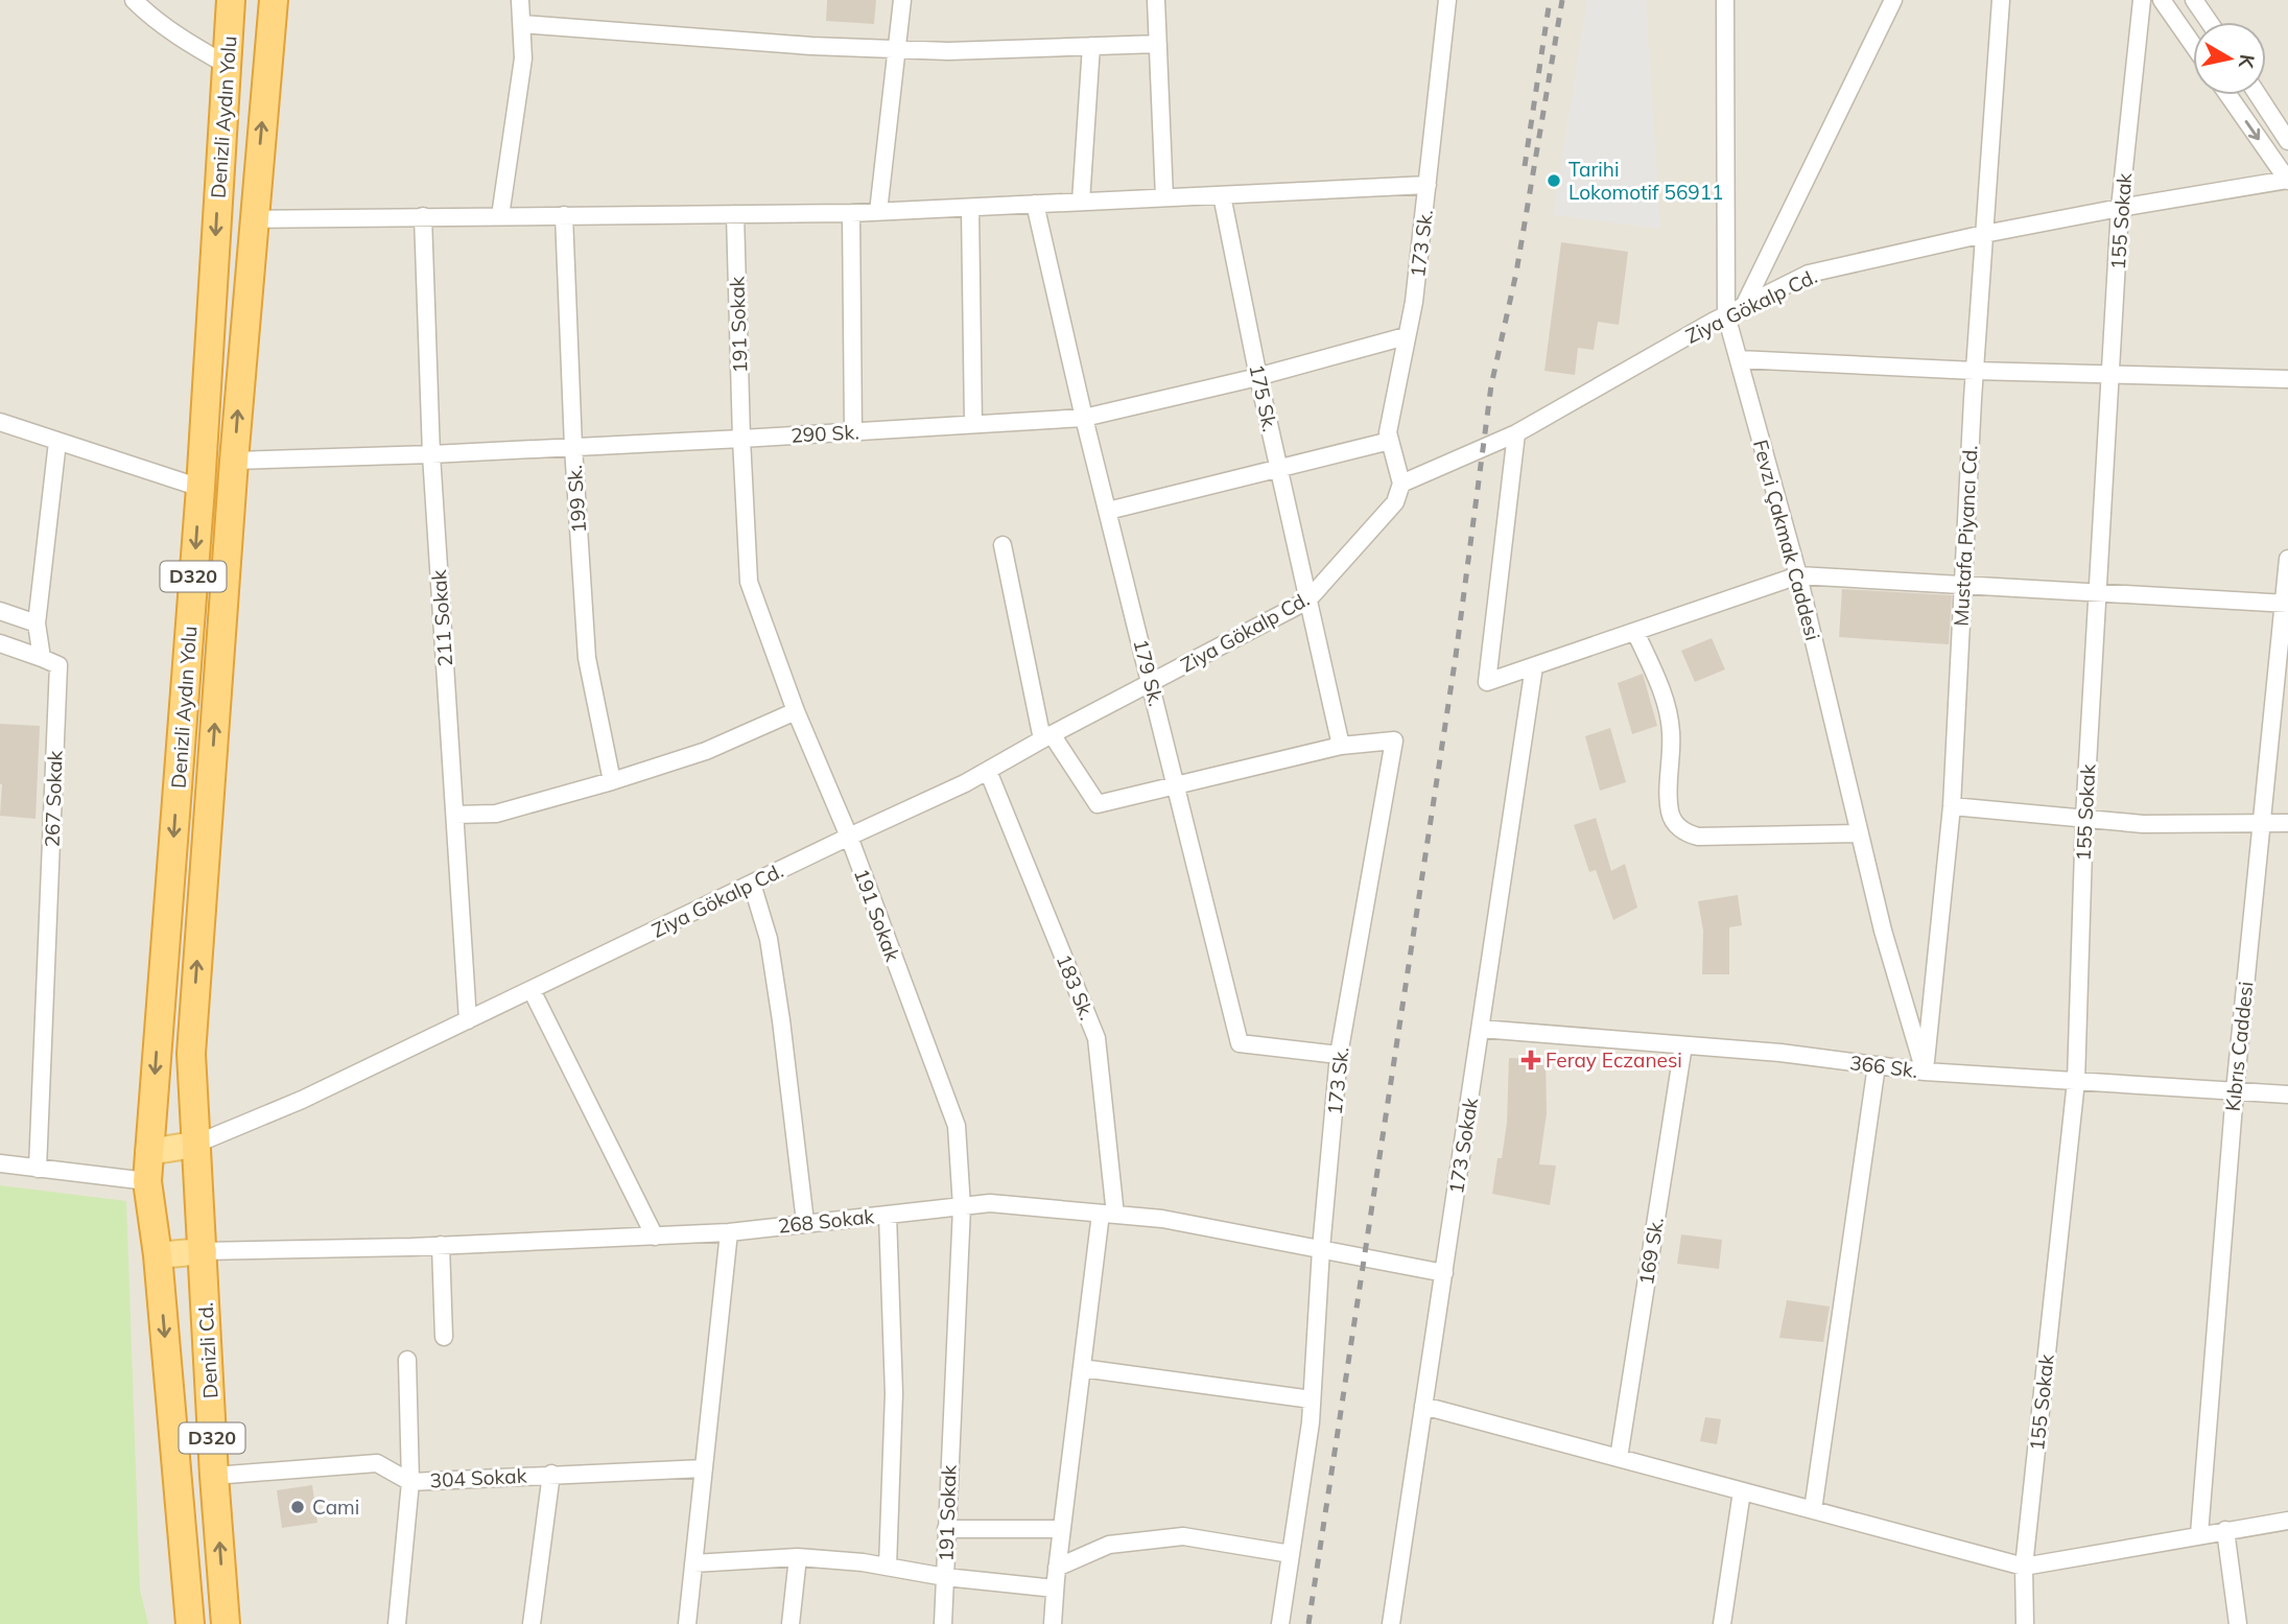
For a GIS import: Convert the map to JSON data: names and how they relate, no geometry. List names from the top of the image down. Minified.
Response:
{"streets":{"highway":["Denizli Aydın Yolu","D320","Denizli Cd."],"street":["155 Sokak","173 Sk.","Ziya Gökalp Cd.","191 Sokak","175 Sk.","290 Sk.","199 Sk.","Mustafa Piyancı Cd.","Fevzi Çakmak Caddesi","211 Sokak","179 Sk.","267 Sokak","183 Sk.","Kıbrıs Caddesi","366 Sk.","173 Sokak","268 Sokak","169 Sk.","304 Sokak"]},"crossings":[["Denizli Aydın Yolu","Ziya Gökalp Cd."],["Denizli Aydın Yolu","290 Sk."],["Denizli Aydın Yolu","D320"],["Denizli Aydın Yolu","268 Sokak"],["Denizli Aydın Yolu","Denizli Cd."],["155 Sokak","Ziya Gökalp Cd."],["155 Sokak","366 Sk."],["173 Sk.","Ziya Gökalp Cd."],["173 Sk.","290 Sk."],["173 Sk.","179 Sk."],["173 Sk.","268 Sokak"],["Ziya Gökalp Cd.","191 Sokak"],["Ziya Gökalp Cd.","175 Sk."],["Ziya Gökalp Cd.","Mustafa Piyancı Cd."],["Ziya Gökalp Cd.","Fevzi Çakmak Caddesi"],["Ziya Gökalp Cd.","211 Sokak"],["Ziya Gökalp Cd.","179 Sk."],["Ziya Gökalp Cd.","183 Sk."],["191 Sokak","290 Sk."],["191 Sokak","268 Sokak"],["175 Sk.","290 Sk."],["290 Sk.","199 Sk."],["290 Sk.","211 Sokak"],["290 Sk.","179 Sk."],["Mustafa Piyancı Cd.","Fevzi Çakmak Caddesi"],["Mustafa Piyancı Cd.","366 Sk."],["Fevzi Çakmak Caddesi","366 Sk."],["183 Sk.","268 Sokak"],["Kıbrıs Caddesi","366 Sk."],["366 Sk.","173 Sokak"],["366 Sk.","169 Sk."],["173 Sokak","268 Sokak"],["268 Sokak","Denizli Cd."],["Denizli Cd.","304 Sokak"]],"places":{"other":["Tarihi Lokomotif 56911","Cami"],"health":["Feray Eczanesi"]},"north":"right"}
